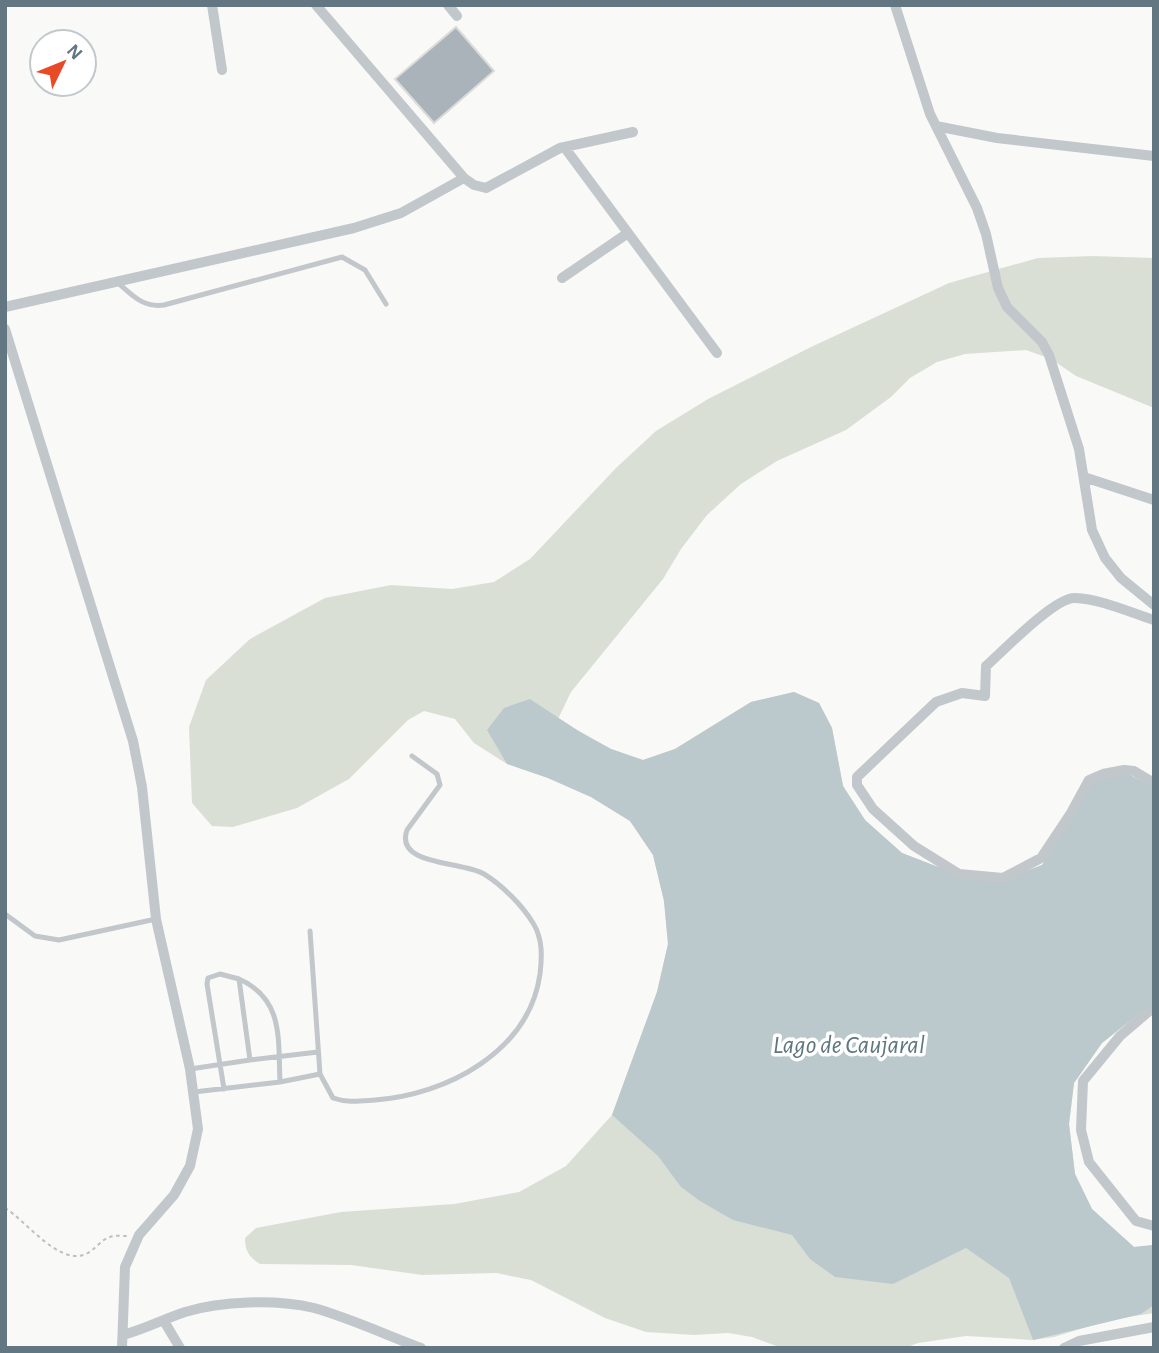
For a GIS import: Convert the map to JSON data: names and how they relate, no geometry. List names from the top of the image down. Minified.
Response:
{"water":["Lago de Caujaral"],"north":"top right"}
